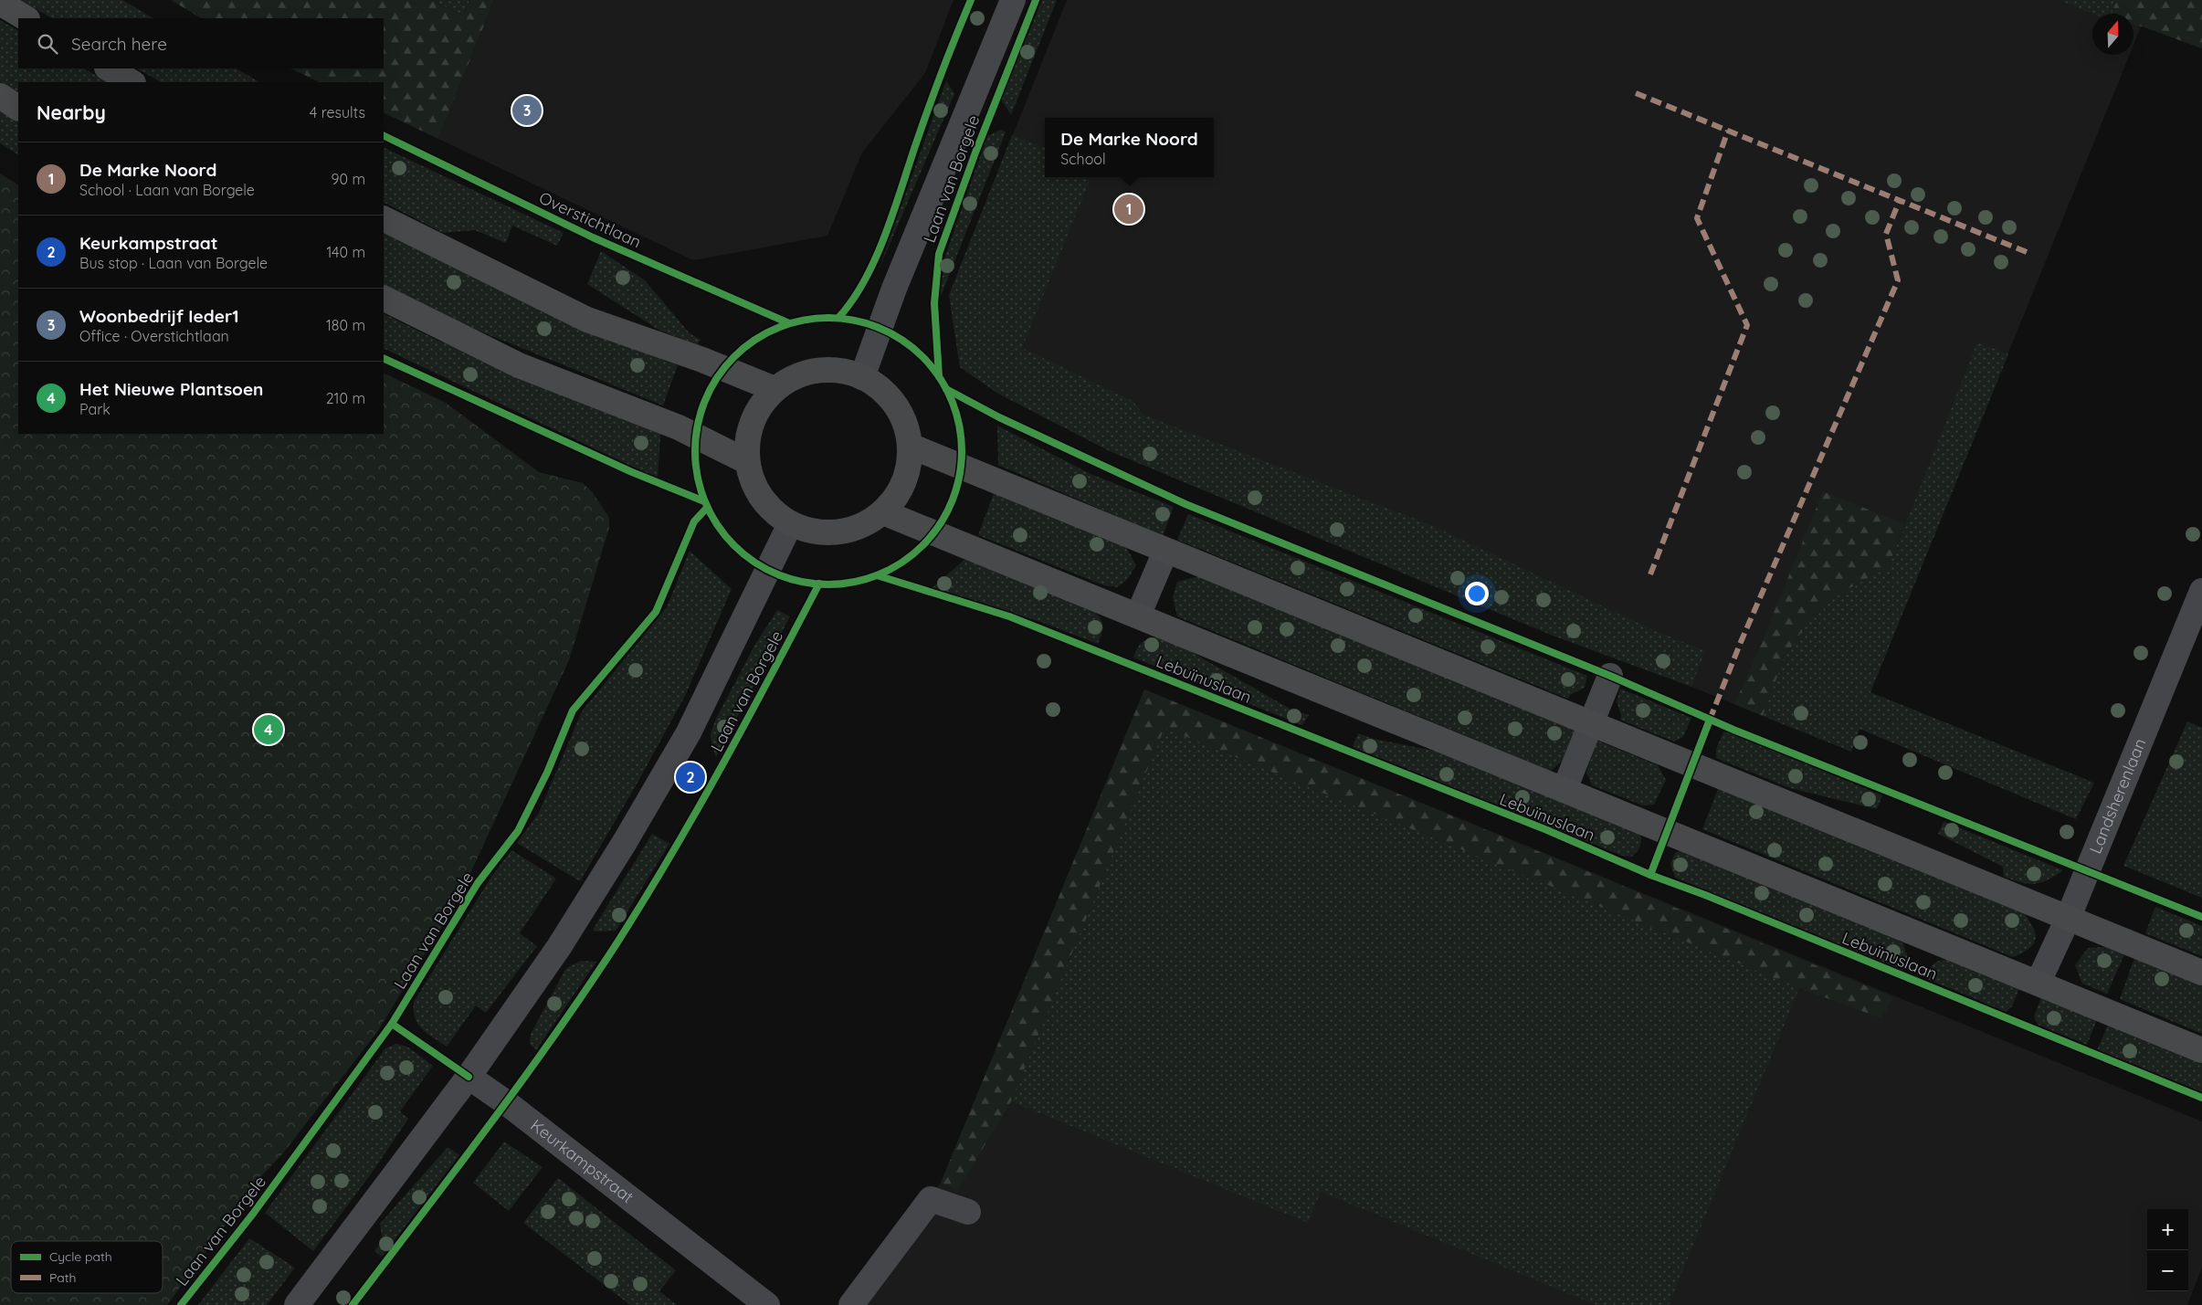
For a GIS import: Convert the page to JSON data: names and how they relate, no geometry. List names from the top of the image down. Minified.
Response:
{"streets":{"main road":["Lebuïnuslaan"],"street":["Laan van Borgele","Landsherenlaan","Keurkampstraat"],"cycle path":["Overstichtlaan"]},"crossings":[["Laan van Borgele","Keurkampstraat"],["Lebuïnuslaan","Landsherenlaan"]],"legend":["Cycle path","Path"],"north":"top","page":{"search":"Search here","heading":["Nearby","4 results"],"pins":["3","1","4","2"],"popup":["De Marke Noord","School"],"list":[{"mark":"1","name":"De Marke Noord","note":"School · Laan van Borgele","value":"90 m"},{"mark":"2","name":"Keurkampstraat","note":"Bus stop · Laan van Borgele","value":"140 m"},{"mark":"3","name":"Woonbedrijf Ieder1","note":"Office · Overstichtlaan","value":"180 m"},{"mark":"4","name":"Het Nieuwe Plantsoen","note":"Park","value":"210 m"}],"map_buttons":["+","−"]}}
